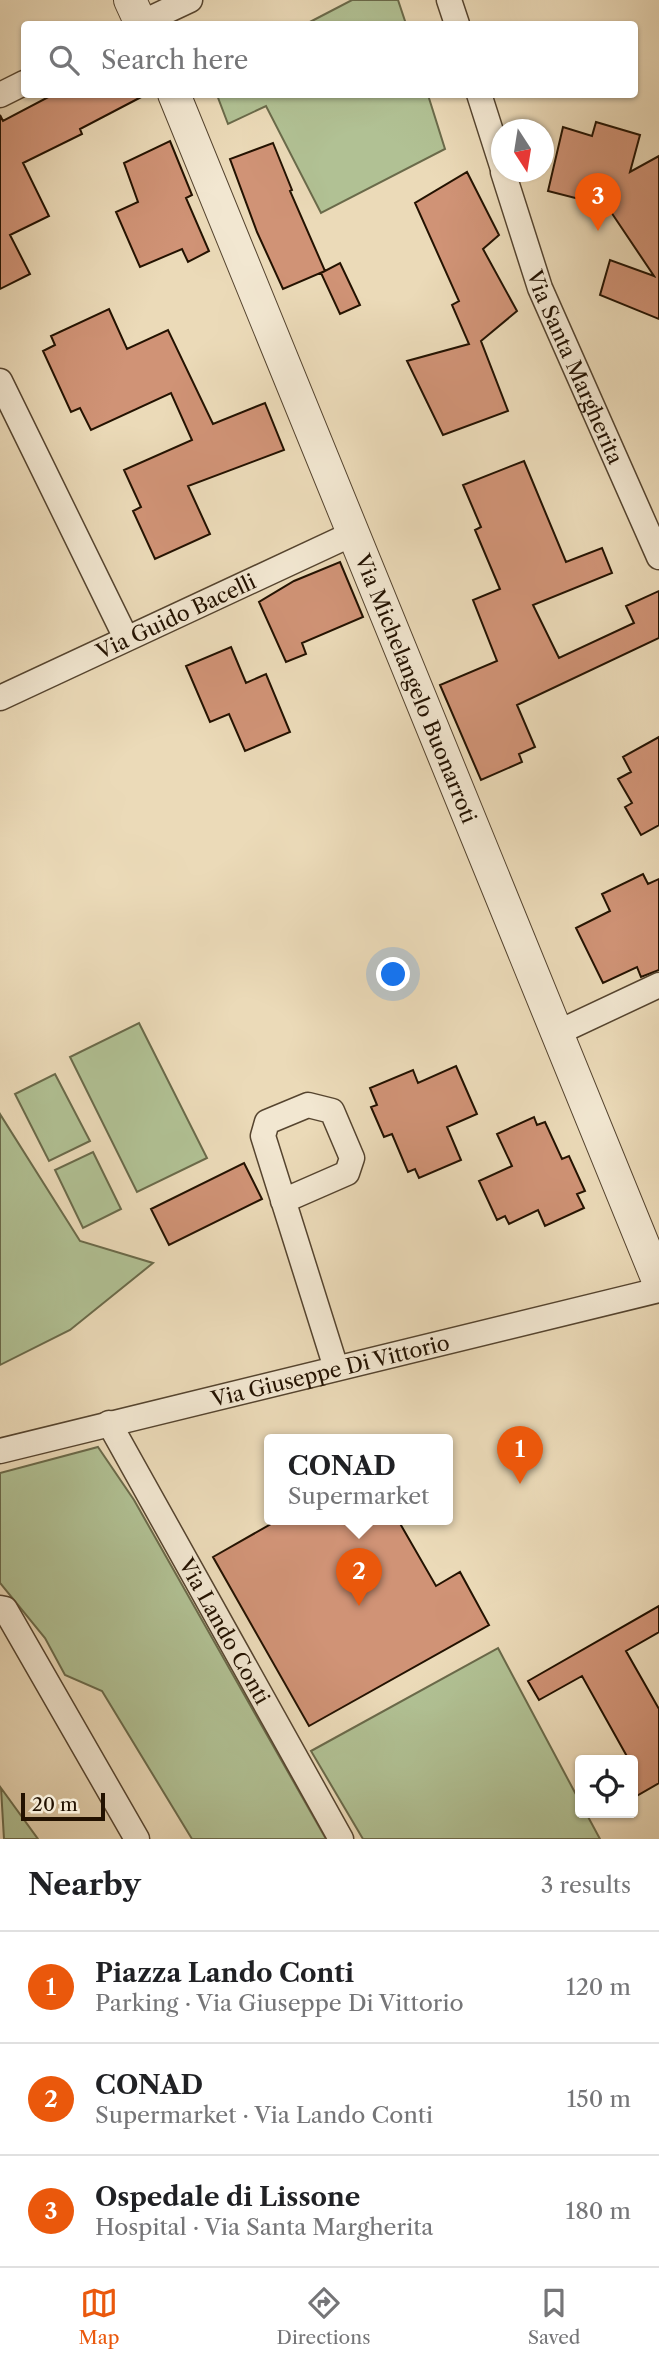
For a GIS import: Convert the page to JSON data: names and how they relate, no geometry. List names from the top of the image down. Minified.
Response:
{"streets":{"street":["Via Santa Margherita","Via Guido Bacelli","Via Michelangelo Buonarroti","Via Giuseppe Di Vittorio","Via Lando Conti"]},"crossings":[["Via Guido Bacelli","Via Michelangelo Buonarroti"],["Via Giuseppe Di Vittorio","Via Lando Conti"]],"scale_bar":"20 m","north":"bottom","page":{"search":"Search here","pins":["3","1","2"],"popup":["CONAD","Supermarket"],"scale":"20 m","heading":["Nearby","3 results"],"list":[{"mark":"1","name":"Piazza Lando Conti","note":"Parking · Via Giuseppe Di Vittorio","value":"120 m"},{"mark":"2","name":"CONAD","note":"Supermarket · Via Lando Conti","value":"150 m"},{"mark":"3","name":"Ospedale di Lissone","note":"Hospital · Via Santa Margherita","value":"180 m"}],"nav":["Map","Directions","Saved"]}}
